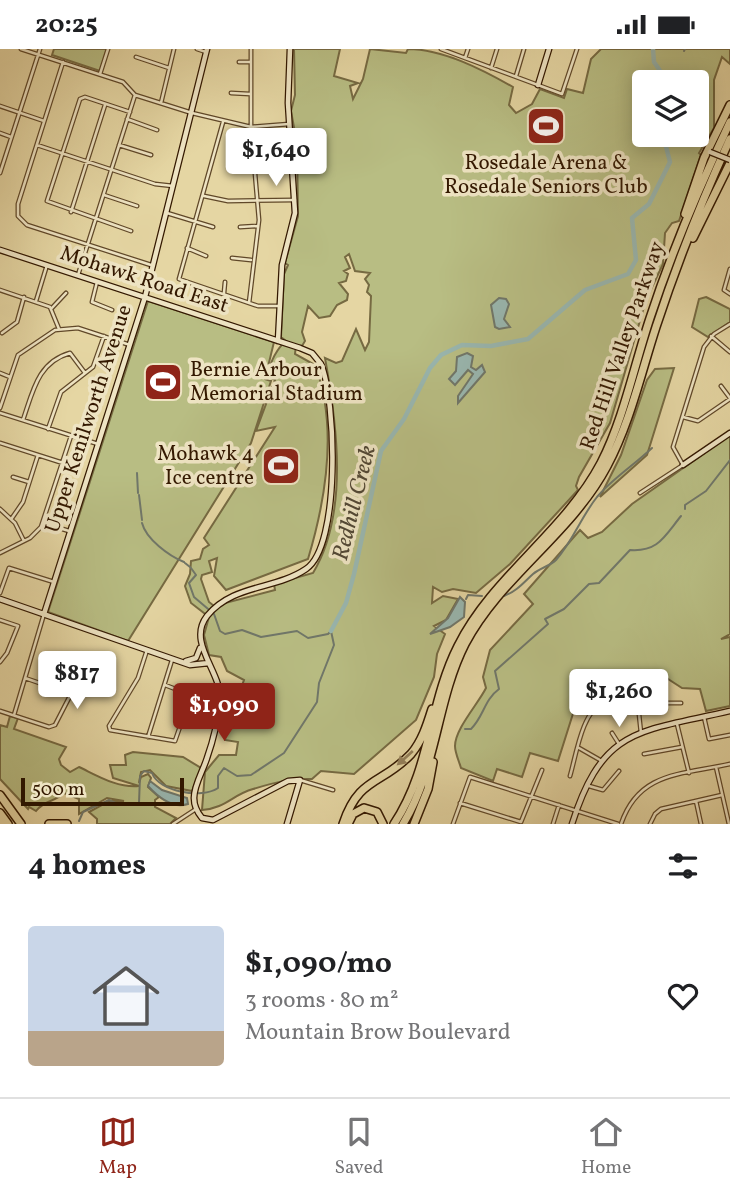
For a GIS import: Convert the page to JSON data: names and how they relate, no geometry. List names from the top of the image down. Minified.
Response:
{"streets":{"highway":["Red Hill Valley Parkway"],"main road":["Mohawk Road East","Upper Kenilworth Avenue"]},"crossings":[["Mohawk Road East","Upper Kenilworth Avenue"]],"water":["Redhill Creek"],"places":{"sports":["Rosedale Arena & Rosedale Seniors Club","Bernie Arbour Memorial Stadium","Mohawk 4 Ice centre"]},"scale_bar":"500 m","page":{"status":"20:25","price":["$1,640","$817","$1,260","$1,090"],"scale":"500 m","heading":"4 homes","list":[{"name":"$1,090/mo","note":"3 rooms · 80 m² · Mountain Brow Boulevard"}],"tabs":["Map","Saved","Home"]}}
